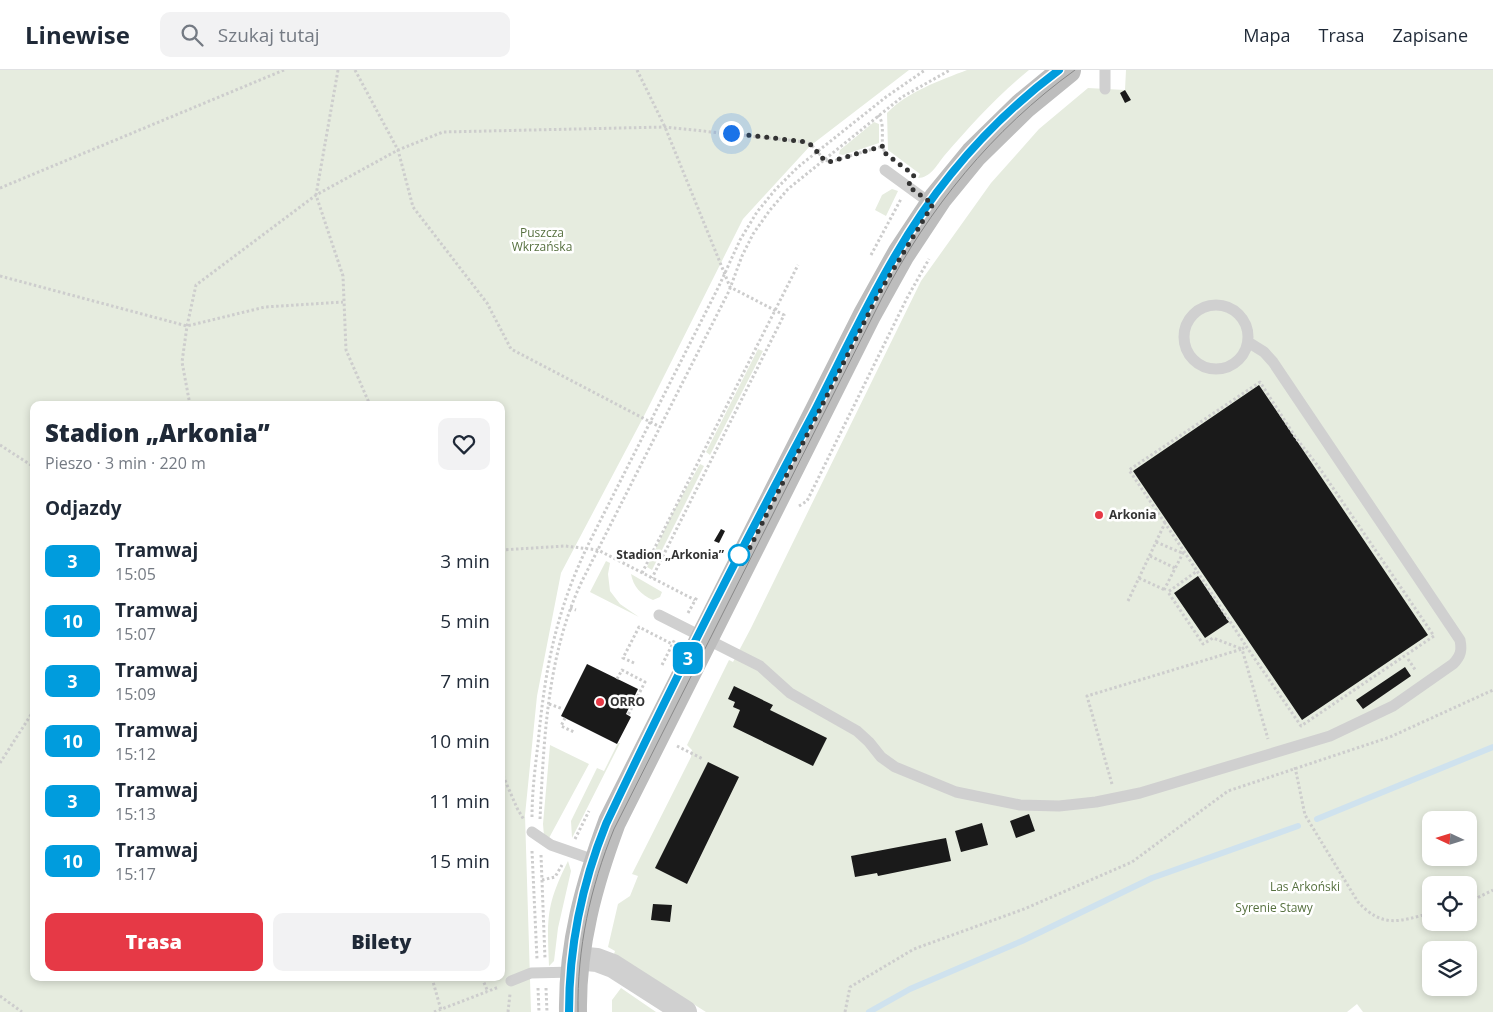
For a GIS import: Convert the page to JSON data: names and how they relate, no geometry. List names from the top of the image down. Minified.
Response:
{"parks":["Puszcza Wkrzańska","Las Arkoński","Syrenie Stawy"],"places":["Arkonia","Stadion „Arkonia”","ORRO"],"lines":["tram line 3"],"north":"left","page":{"header":"Linewise","search":"Szukaj tutaj","nav":["Mapa","Trasa","Zapisane"],"on_map":"3","heading":[["Stadion „Arkonia”","Pieszo · 3 min · 220 m"],"Odjazdy"],"list":[{"mark":"3","name":"Tramwaj","note":"15:05","value":"3 min"},{"mark":"10","name":"Tramwaj","note":"15:07","value":"5 min"},{"mark":"3","name":"Tramwaj","note":"15:09","value":"7 min"},{"mark":"10","name":"Tramwaj","note":"15:12","value":"10 min"},{"mark":"3","name":"Tramwaj","note":"15:13","value":"11 min"},{"mark":"10","name":"Tramwaj","note":"15:17","value":"15 min"}],"buttons":["Trasa","Bilety"]}}
